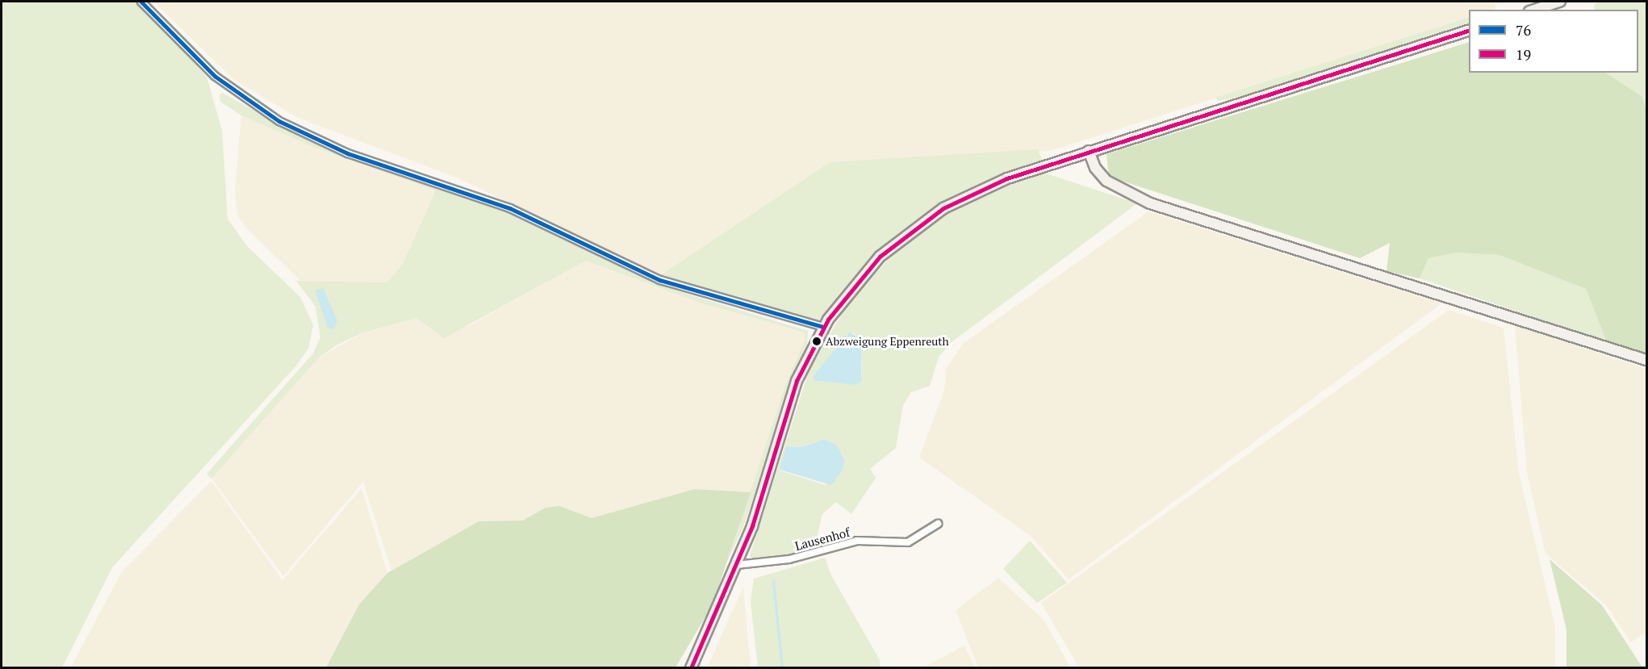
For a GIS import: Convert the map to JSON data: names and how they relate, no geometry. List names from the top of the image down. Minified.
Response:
{"streets":{"street":["Lausenhof"]},"places":["Abzweigung Eppenreuth"],"lines":["transit line 76","transit line 19"],"legend":["76","19"]}
